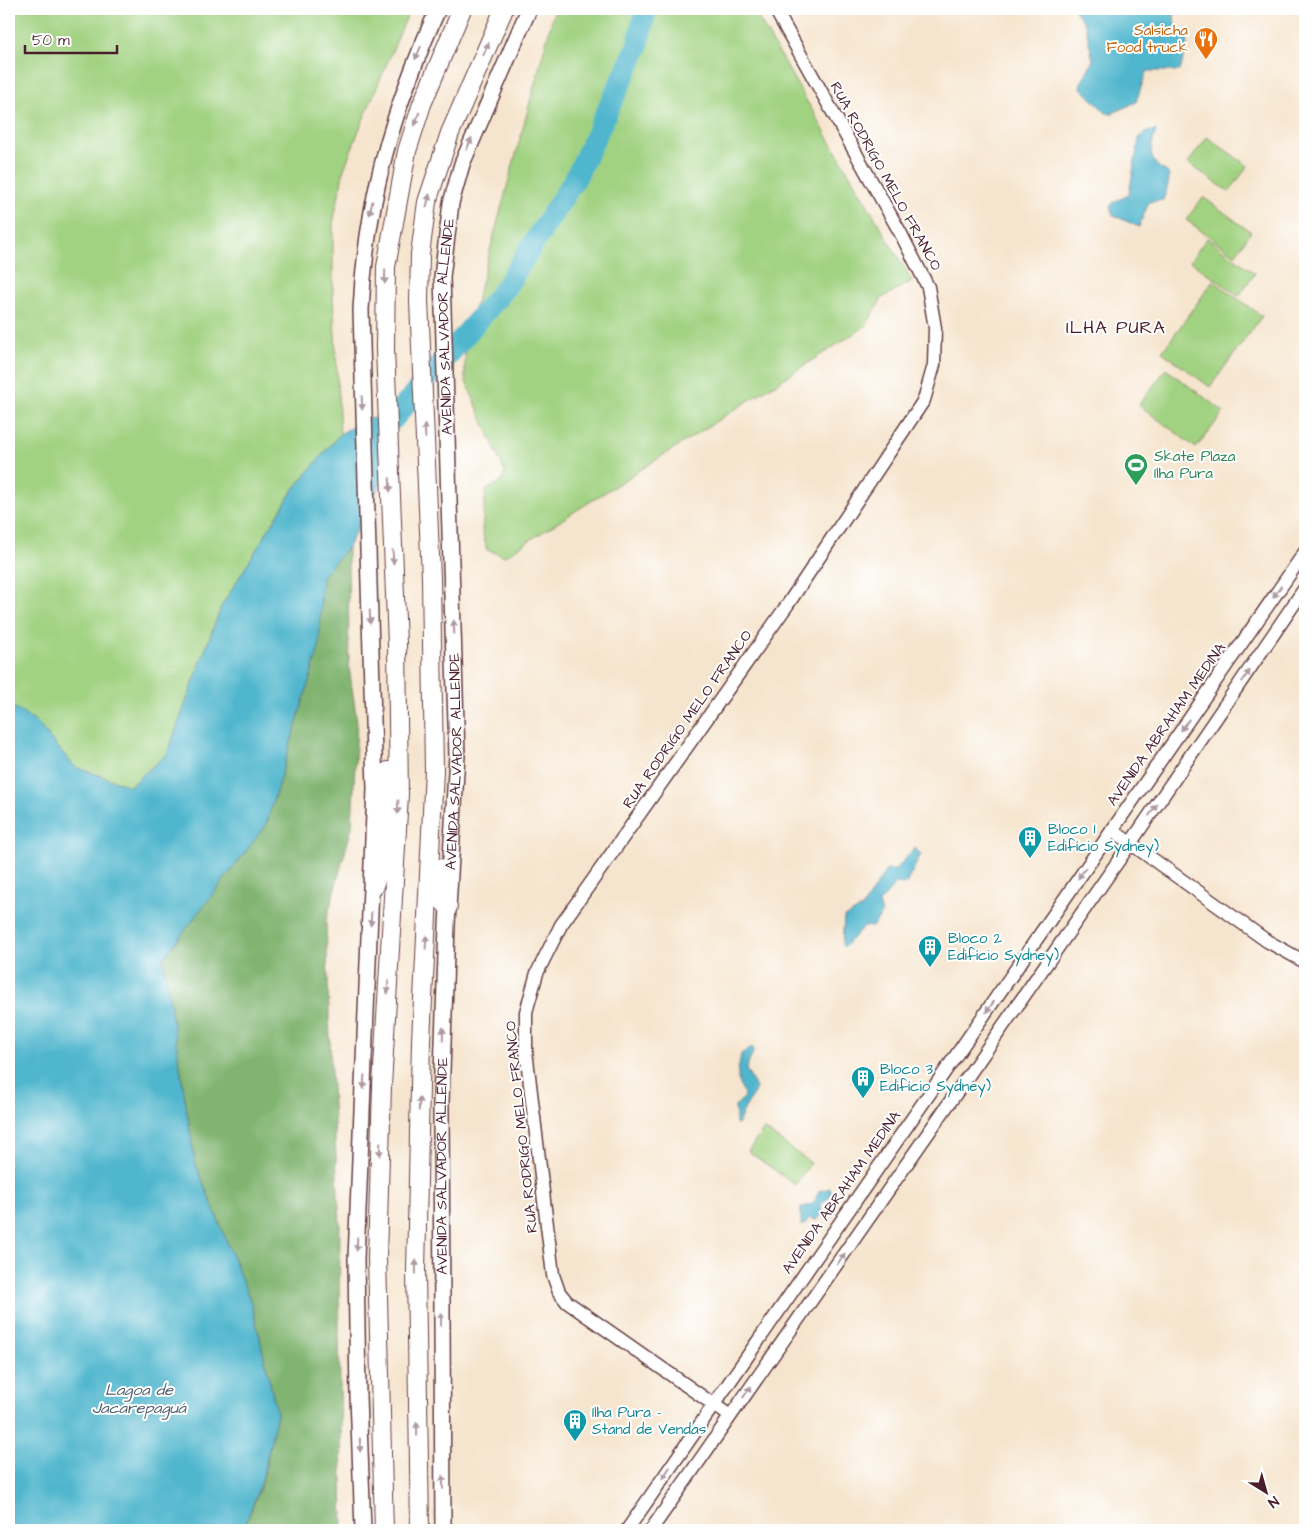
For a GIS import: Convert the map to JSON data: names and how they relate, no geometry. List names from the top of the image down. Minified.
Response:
{"streets":{"highway":["AVENIDA SALVADOR ALLENDE"],"street":["RUA RODRIGO MELO FRANCO","AVENIDA ABRAHAM MEDINA"]},"crossings":[["RUA RODRIGO MELO FRANCO","AVENIDA ABRAHAM MEDINA"]],"districts":["ILHA PURA"],"water":["Lagoa de Jacarepaguá"],"places":{"restaurant":["Salsicha Food truck"],"sports":["Skate Plaza Ilha Pura"],"building":["Bloco 1 Edifício Sydney)","Bloco 2 Edifício Sydney)","Bloco 3 Edifício Sydney)","Ilha Pura - Stand de Vendas"]},"scale_bar":"50 m","north":"bottom right"}
